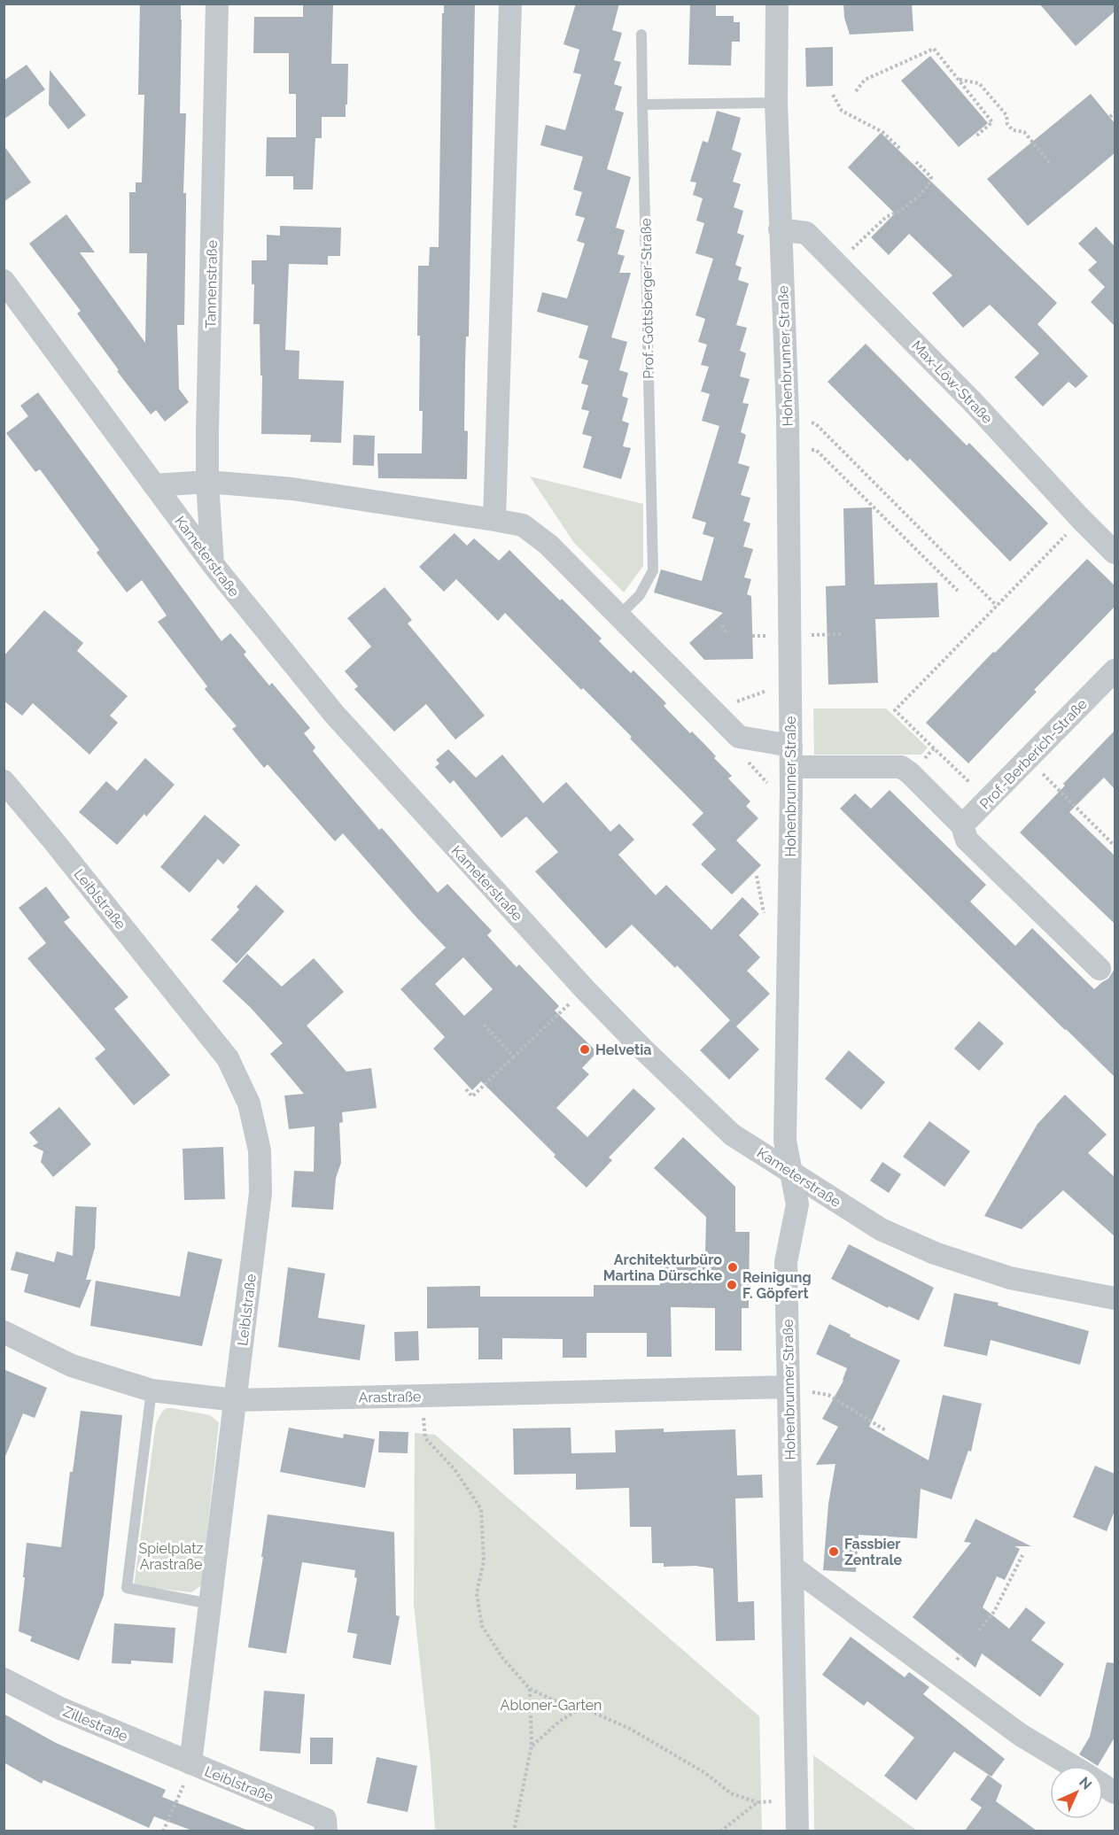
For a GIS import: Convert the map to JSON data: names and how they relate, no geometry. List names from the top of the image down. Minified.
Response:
{"streets":{"street":["Tannenstraße","Hohenbrunner Straße","Max-Löw-Straße","Kameterstraße","Prof.-Berberich-Straße","Leiblstraße","Arastraße","Zillestraße"],"lane":["Prof.-Göttsberger-Straße"]},"crossings":[["Tannenstraße","Kameterstraße"],["Hohenbrunner Straße","Max-Löw-Straße"],["Hohenbrunner Straße","Kameterstraße"],["Hohenbrunner Straße","Arastraße"],["Leiblstraße","Arastraße"],["Leiblstraße","Zillestraße"]],"parks":["Spielplatz Arastraße","Abloner-Garten"],"places":["Helvetia","Architekturbüro Martina Dürschke","Reinigung F. Göpfert","Fassbier Zentrale"],"north":"top right"}
